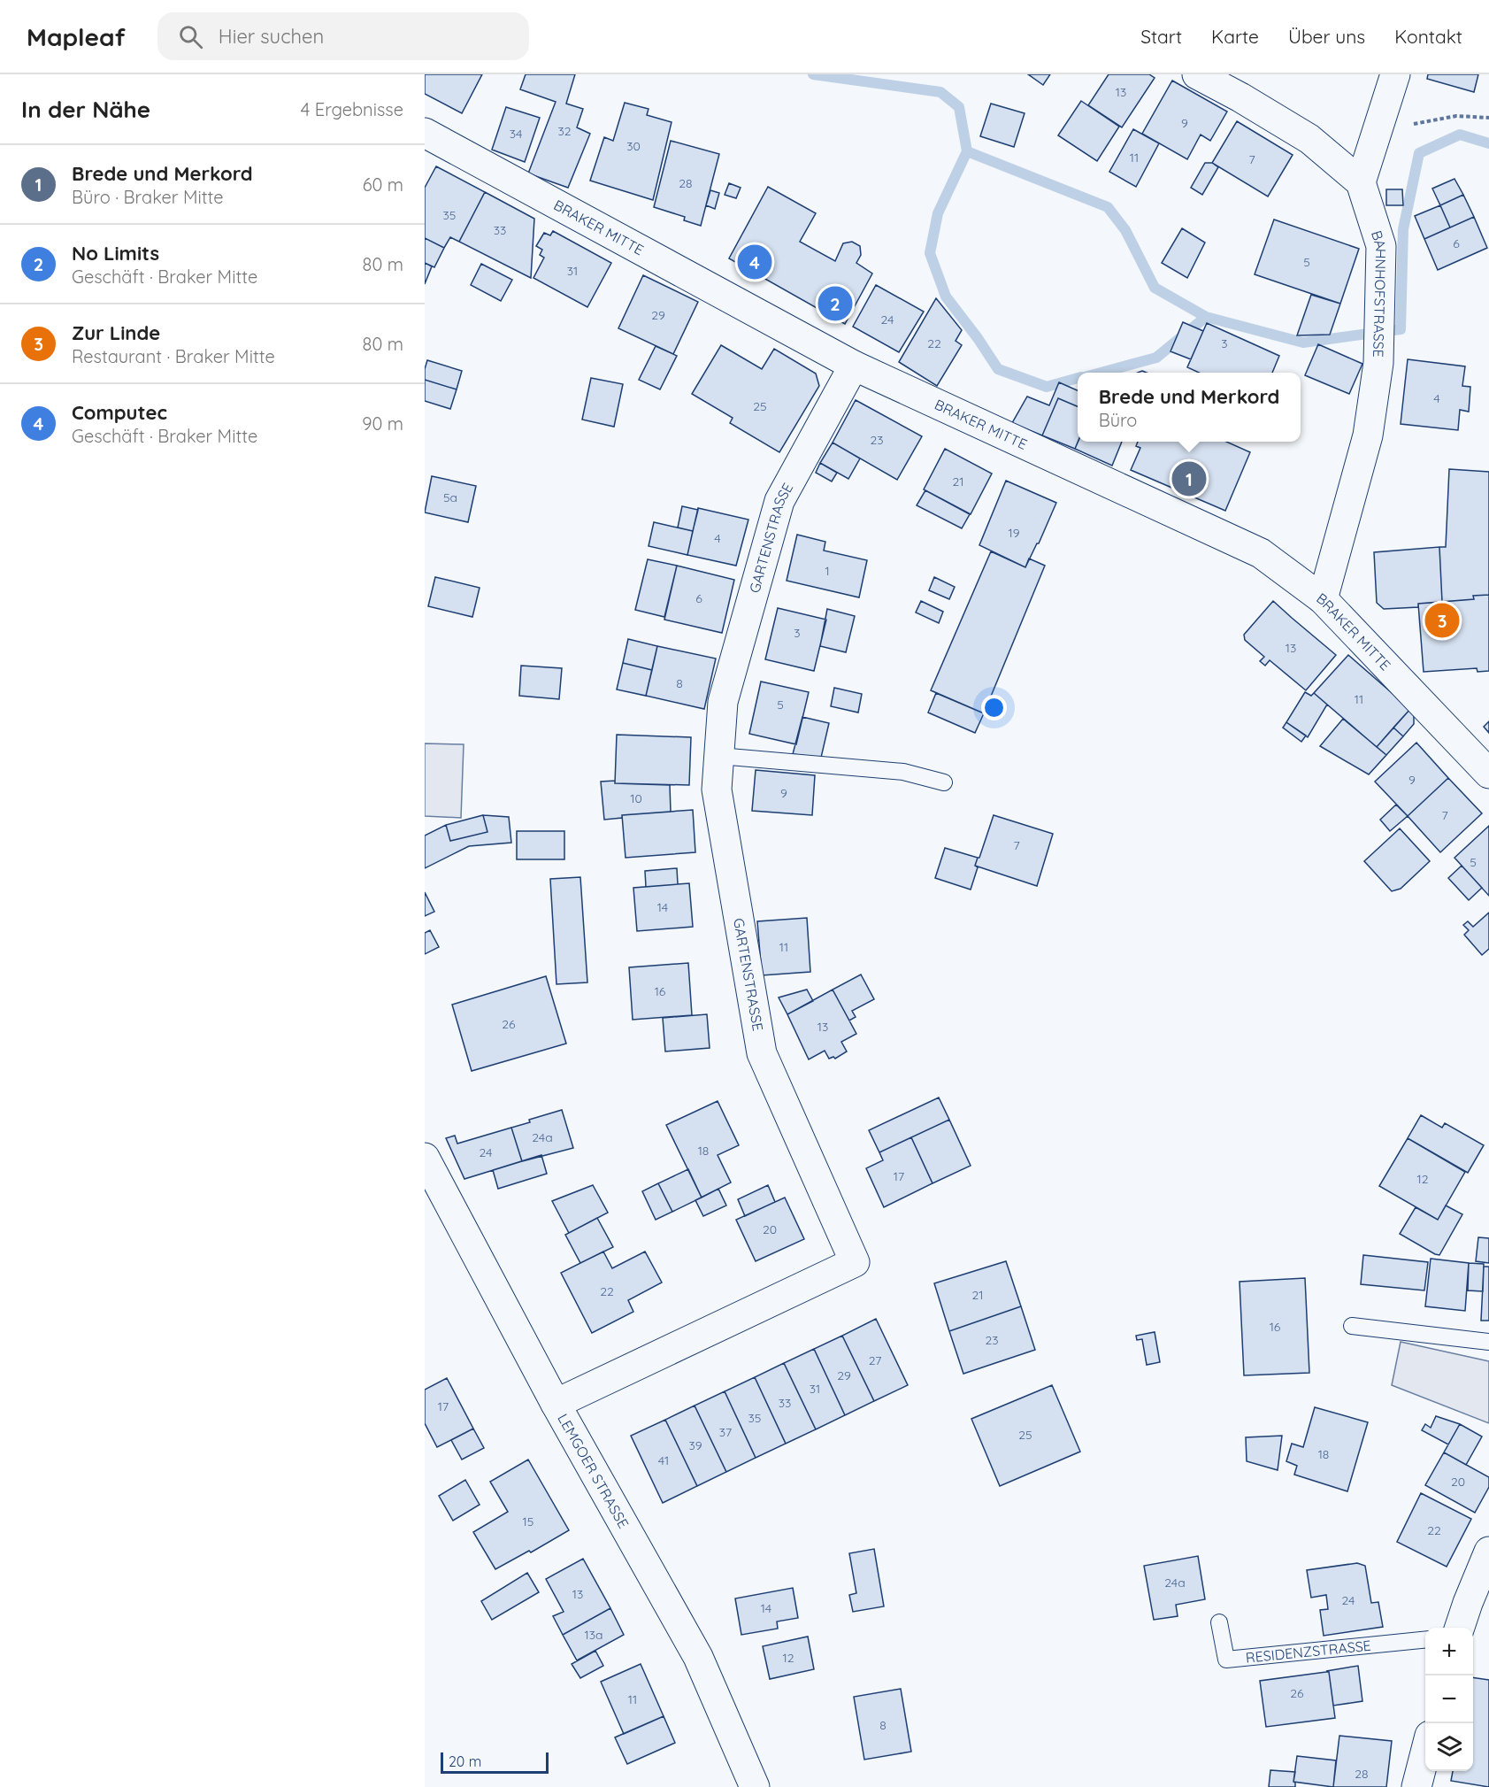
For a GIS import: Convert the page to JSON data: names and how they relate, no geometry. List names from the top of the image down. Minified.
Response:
{"streets":{"street":["BRAKER MITTE","BAHNHOFSTRASSE","GARTENSTRASSE","LEMGOER STRASSE"],"lane":["RESIDENZSTRASSE"]},"crossings":[["BRAKER MITTE","BAHNHOFSTRASSE"],["BRAKER MITTE","GARTENSTRASSE"],["GARTENSTRASSE","LEMGOER STRASSE"]],"house_numbers":["13","9","32","34","30","11","7","28","35","33","6","5","31","29","24","22","3","4","25","23","21","5a","19","4","1","6","3","13","8","11","5","9","9","10","7","7","5","14","11","16","26","13","24a","18","24","17","12","20","22","21","16","23","27","29","31","33","17","35","37","25","39","18","41","20","15","22","24a","13","24","14","13a","12","26","11","8","28"],"scale_bar":"20 m","page":{"header":"Mapleaf","search":"Hier suchen","nav":["Start","Karte","Über uns","Kontakt"],"heading":["In der Nähe","4 Ergebnisse"],"list":[{"mark":"1","name":"Brede und Merkord","note":"Büro · Braker Mitte","value":"60 m"},{"mark":"2","name":"No Limits","note":"Geschäft · Braker Mitte","value":"80 m"},{"mark":"3","name":"Zur Linde","note":"Restaurant · Braker Mitte","value":"80 m"},{"mark":"4","name":"Computec","note":"Geschäft · Braker Mitte","value":"90 m"}],"pins":["4","2","1","3"],"popup":["Brede und Merkord","Büro"],"map_buttons":["+","−"],"scale":"20 m"}}
